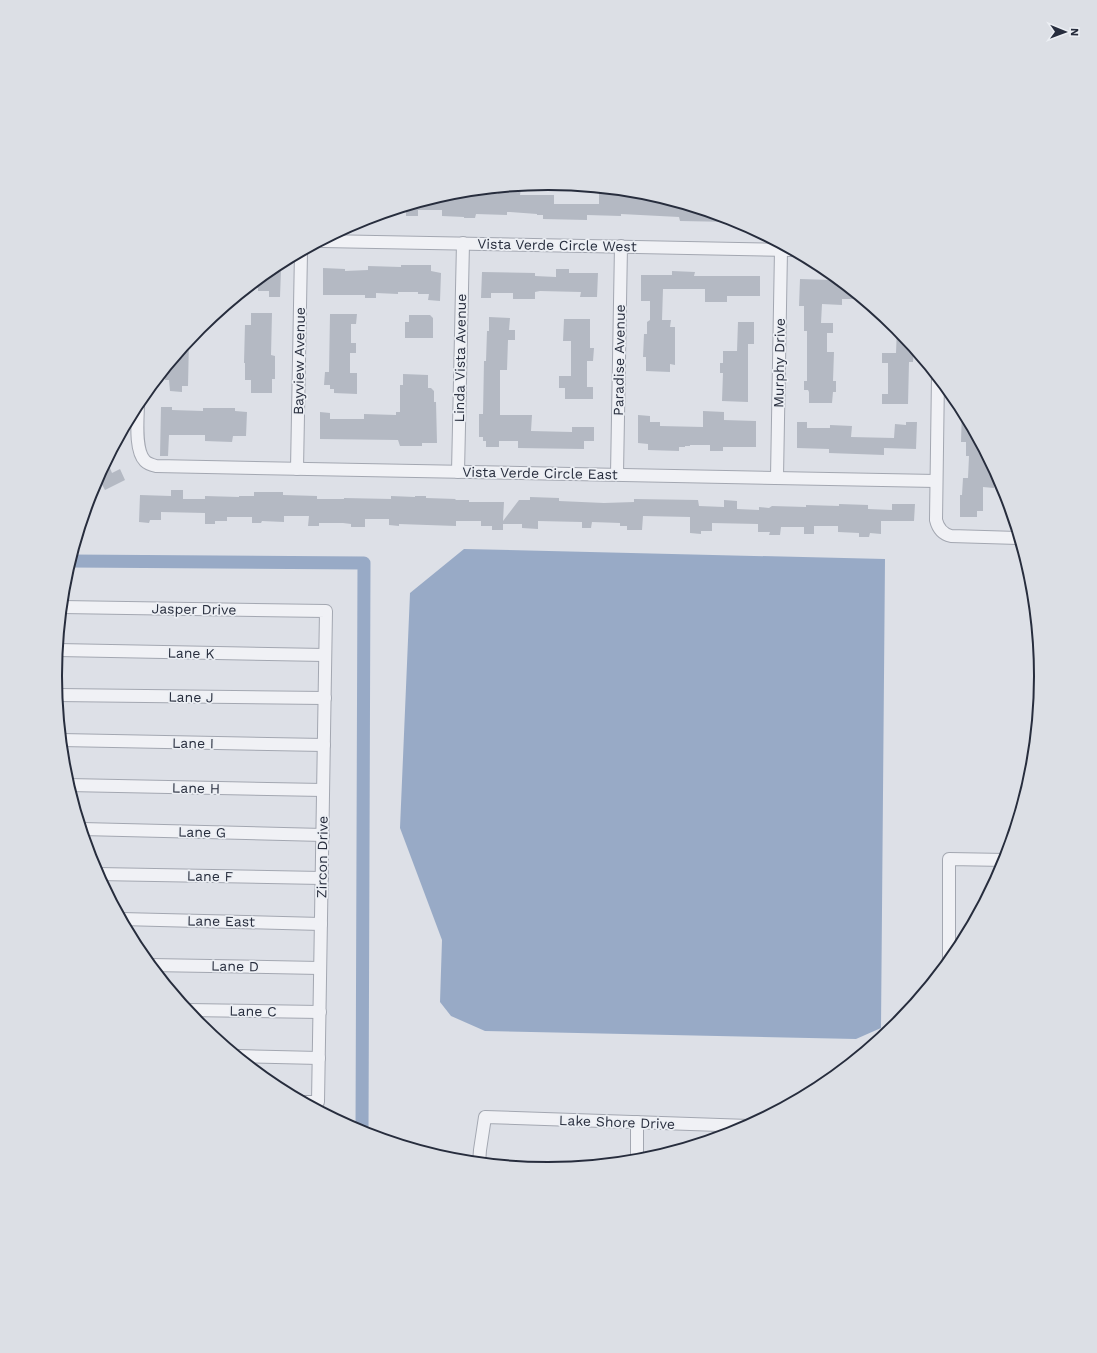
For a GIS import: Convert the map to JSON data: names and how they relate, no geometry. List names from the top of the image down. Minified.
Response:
{"streets":{"street":["Vista Verde Circle West","Linda Vista Avenue","Paradise Avenue","Bayview Avenue","Murphy Drive","Vista Verde Circle East","Jasper Drive","Lane K","Lane J","Lane I","Lane H","Lane G","Zircon Drive","Lane F","Lane East","Lane D","Lane C","Lake Shore Drive"]},"crossings":[["Vista Verde Circle West","Linda Vista Avenue"],["Vista Verde Circle West","Paradise Avenue"],["Linda Vista Avenue","Vista Verde Circle East"],["Paradise Avenue","Vista Verde Circle East"],["Bayview Avenue","Vista Verde Circle East"],["Murphy Drive","Vista Verde Circle East"],["Jasper Drive","Zircon Drive"],["Lane K","Zircon Drive"],["Lane J","Zircon Drive"],["Lane I","Zircon Drive"],["Lane H","Zircon Drive"],["Lane G","Zircon Drive"],["Zircon Drive","Lane F"],["Zircon Drive","Lane East"],["Zircon Drive","Lane D"],["Zircon Drive","Lane C"]],"north":"right"}
